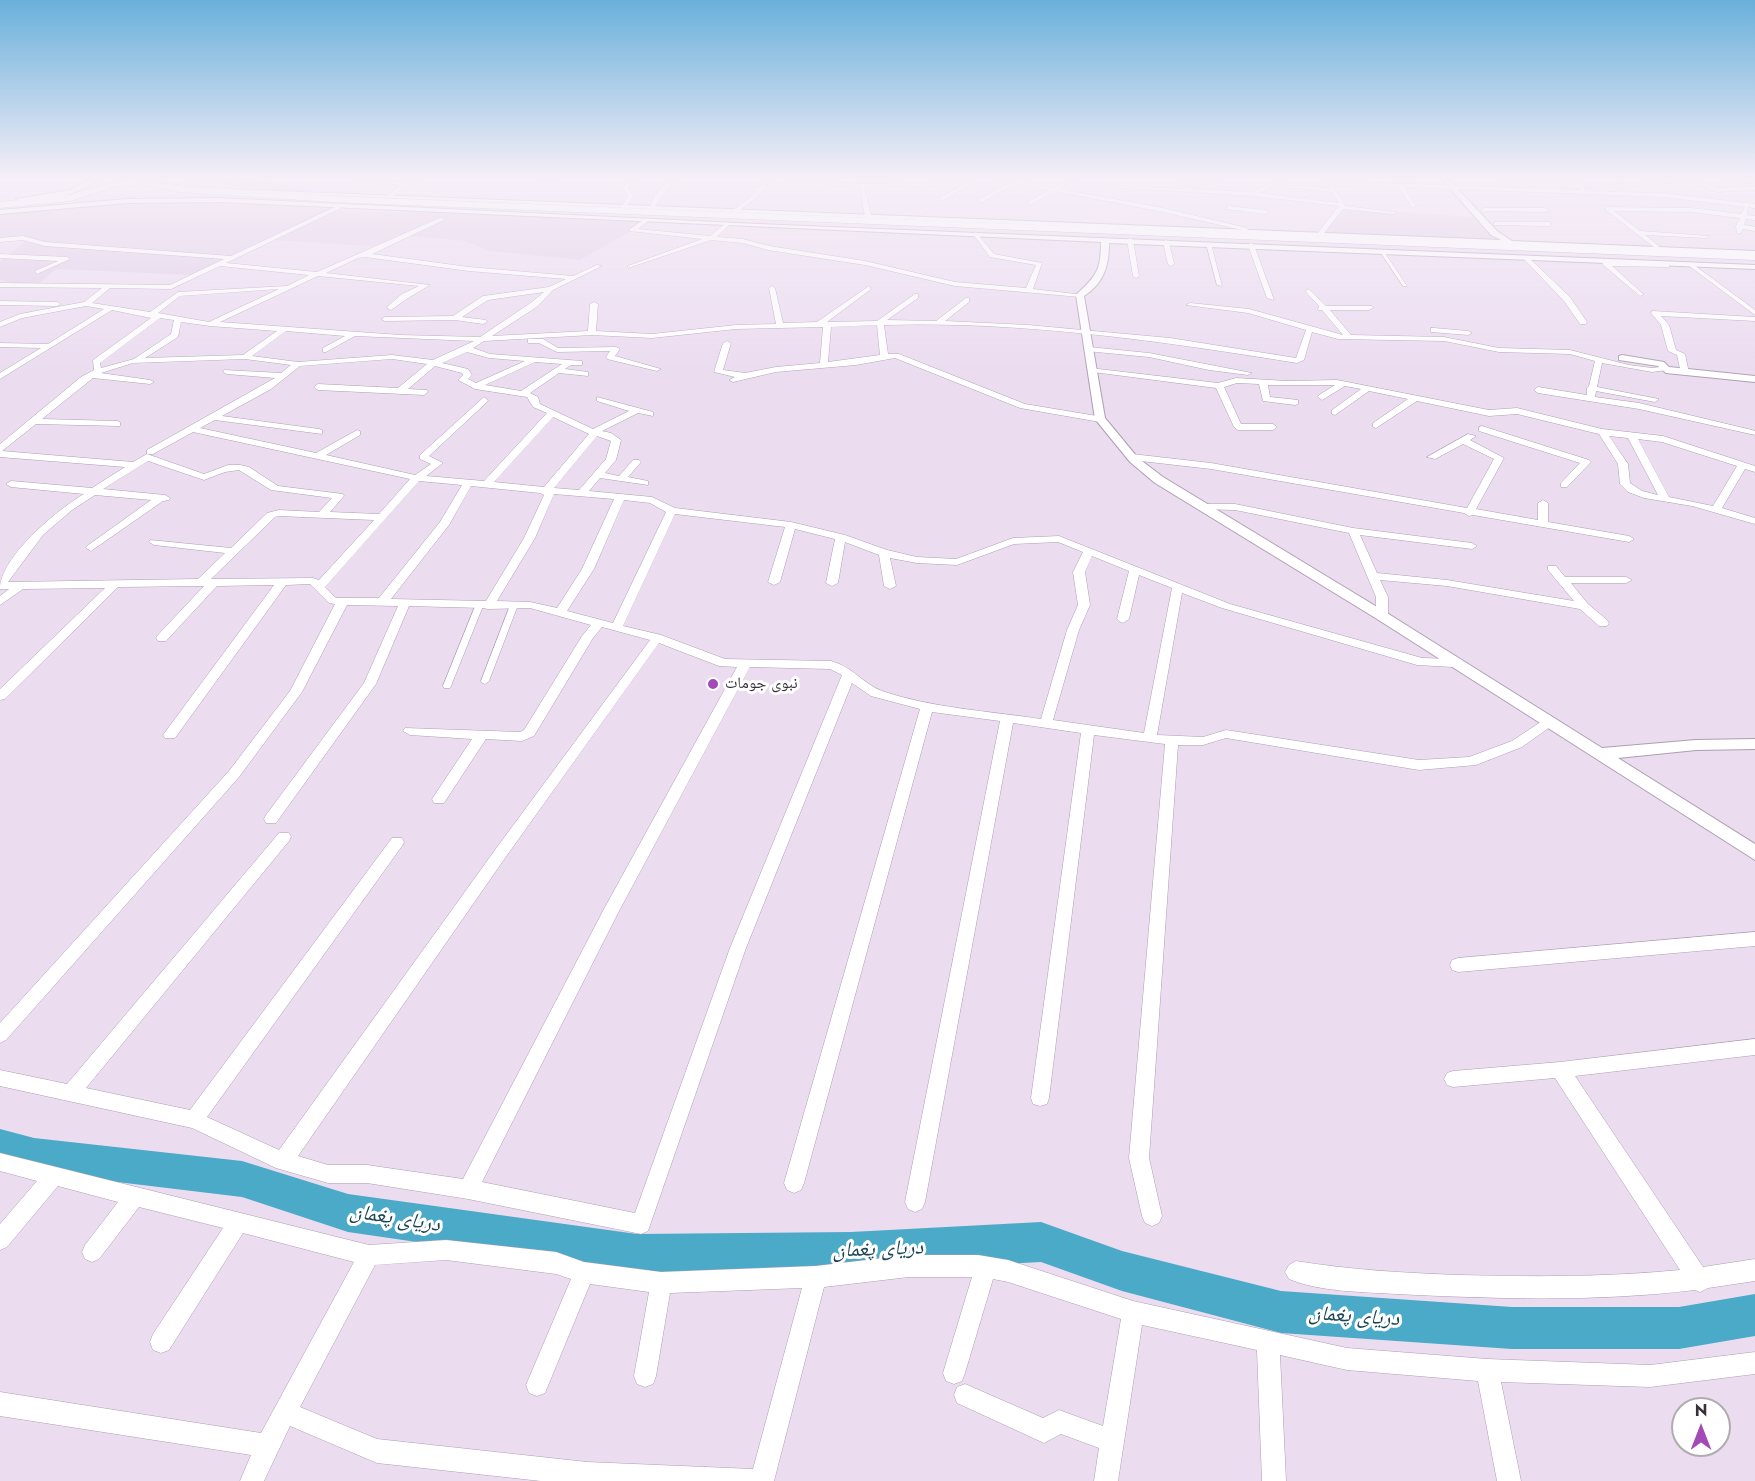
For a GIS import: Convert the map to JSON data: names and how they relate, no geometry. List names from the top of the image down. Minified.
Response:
{"water":["دریای پغمان"],"places":["نبوی جومات"],"north":"top"}
